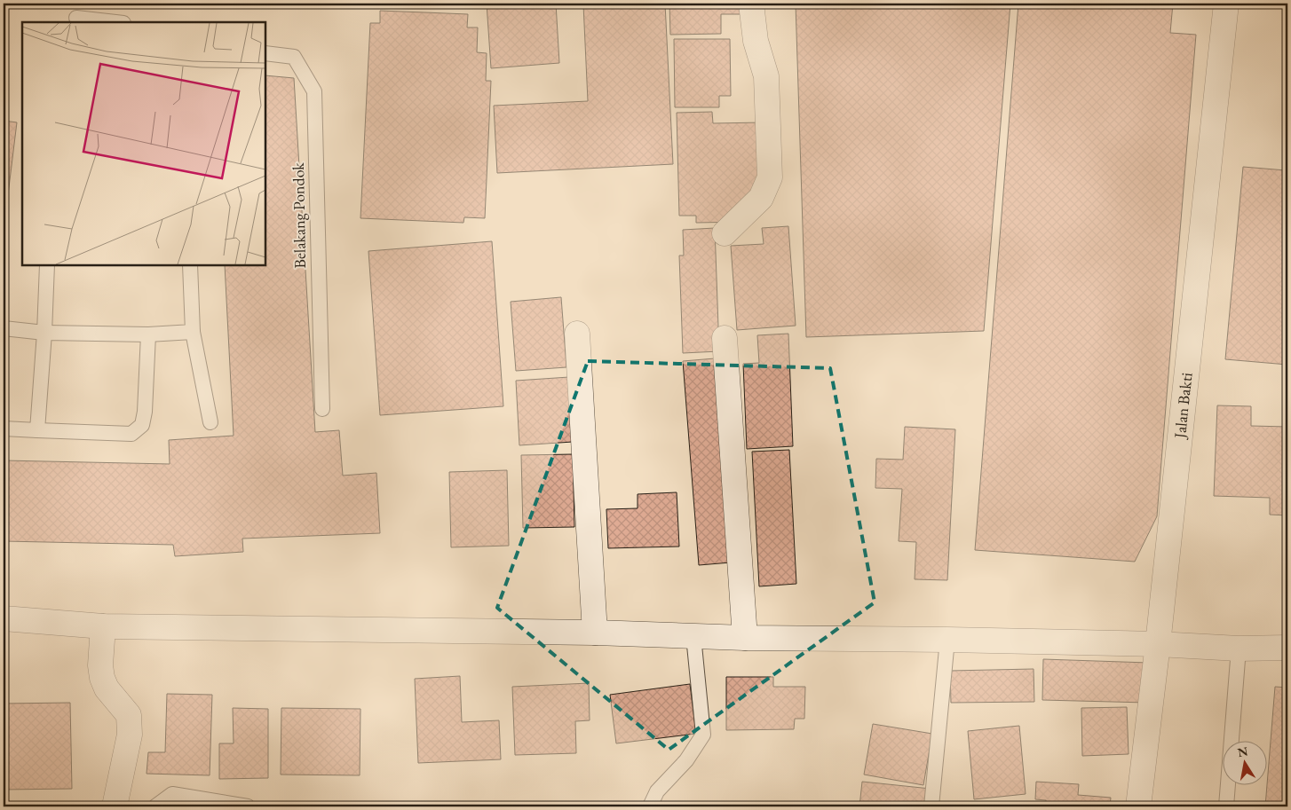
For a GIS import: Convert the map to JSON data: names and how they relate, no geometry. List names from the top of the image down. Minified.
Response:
{"streets":{"street":["Jalan Bakti"],"lane":["Belakang Pondok"]},"north":"top"}
